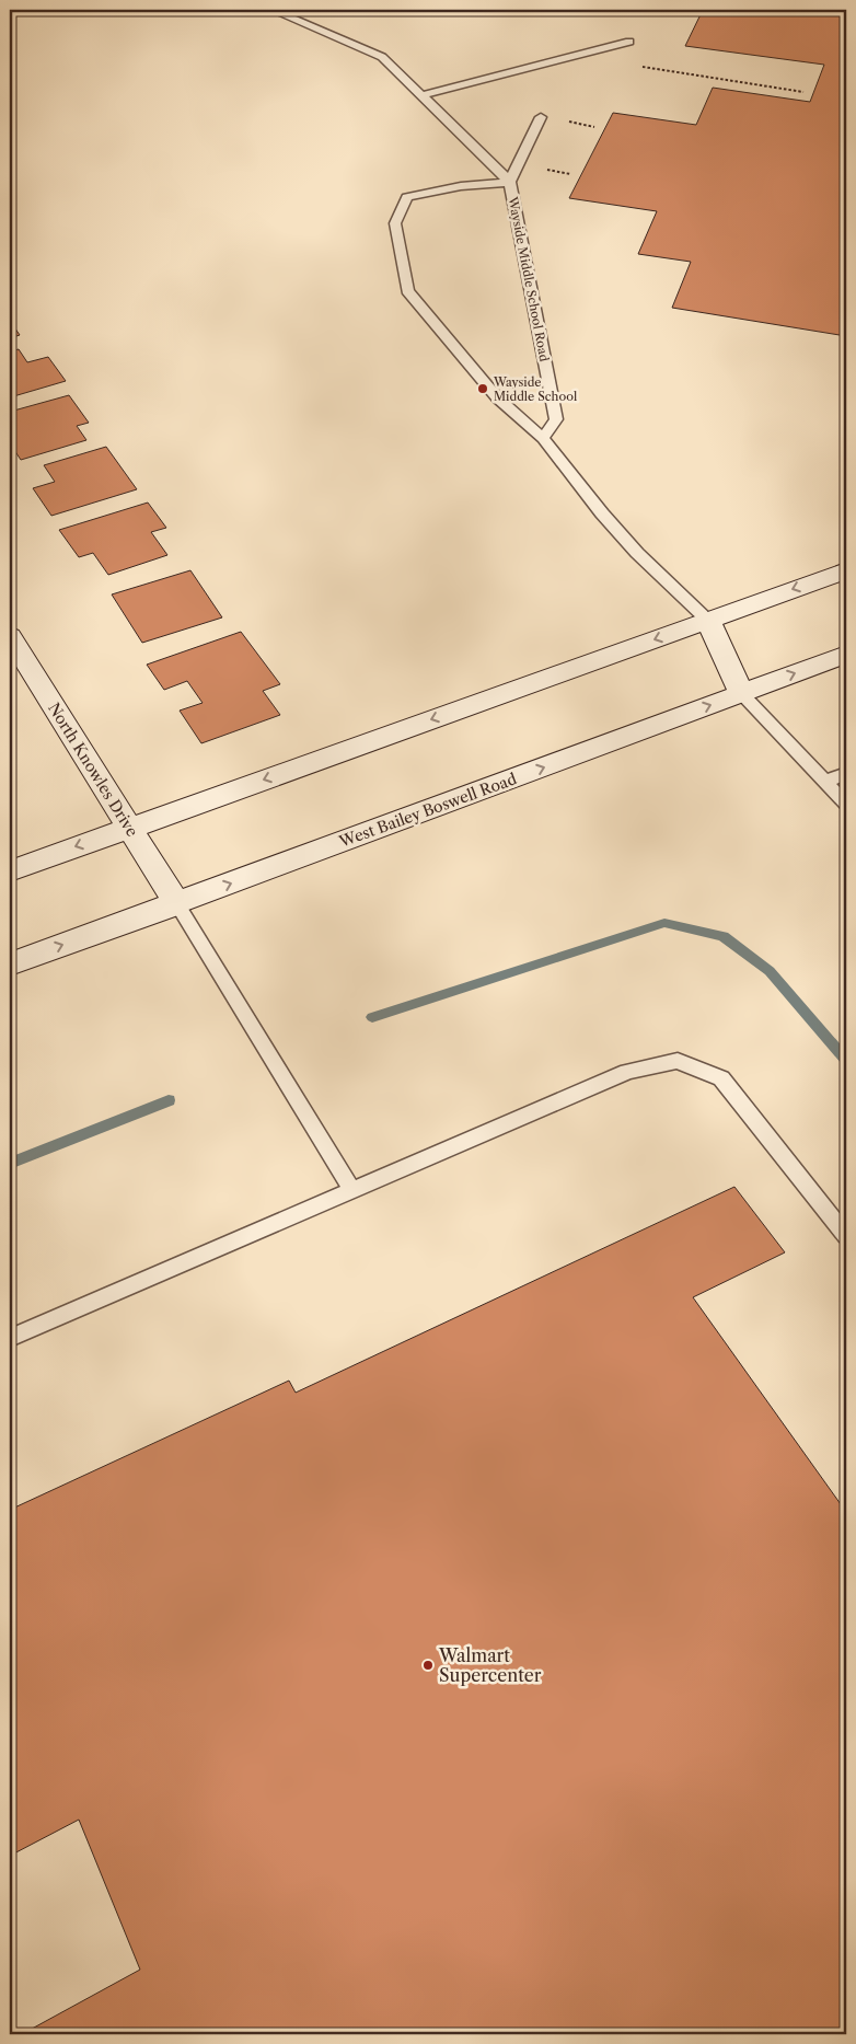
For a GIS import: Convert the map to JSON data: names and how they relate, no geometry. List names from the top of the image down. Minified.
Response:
{"streets":{"main road":["North Knowles Drive","West Bailey Boswell Road"],"lane":["Wayside Middle School Road"]},"crossings":[["North Knowles Drive","West Bailey Boswell Road"]],"places":["Wayside Middle School","Walmart Supercenter"]}
